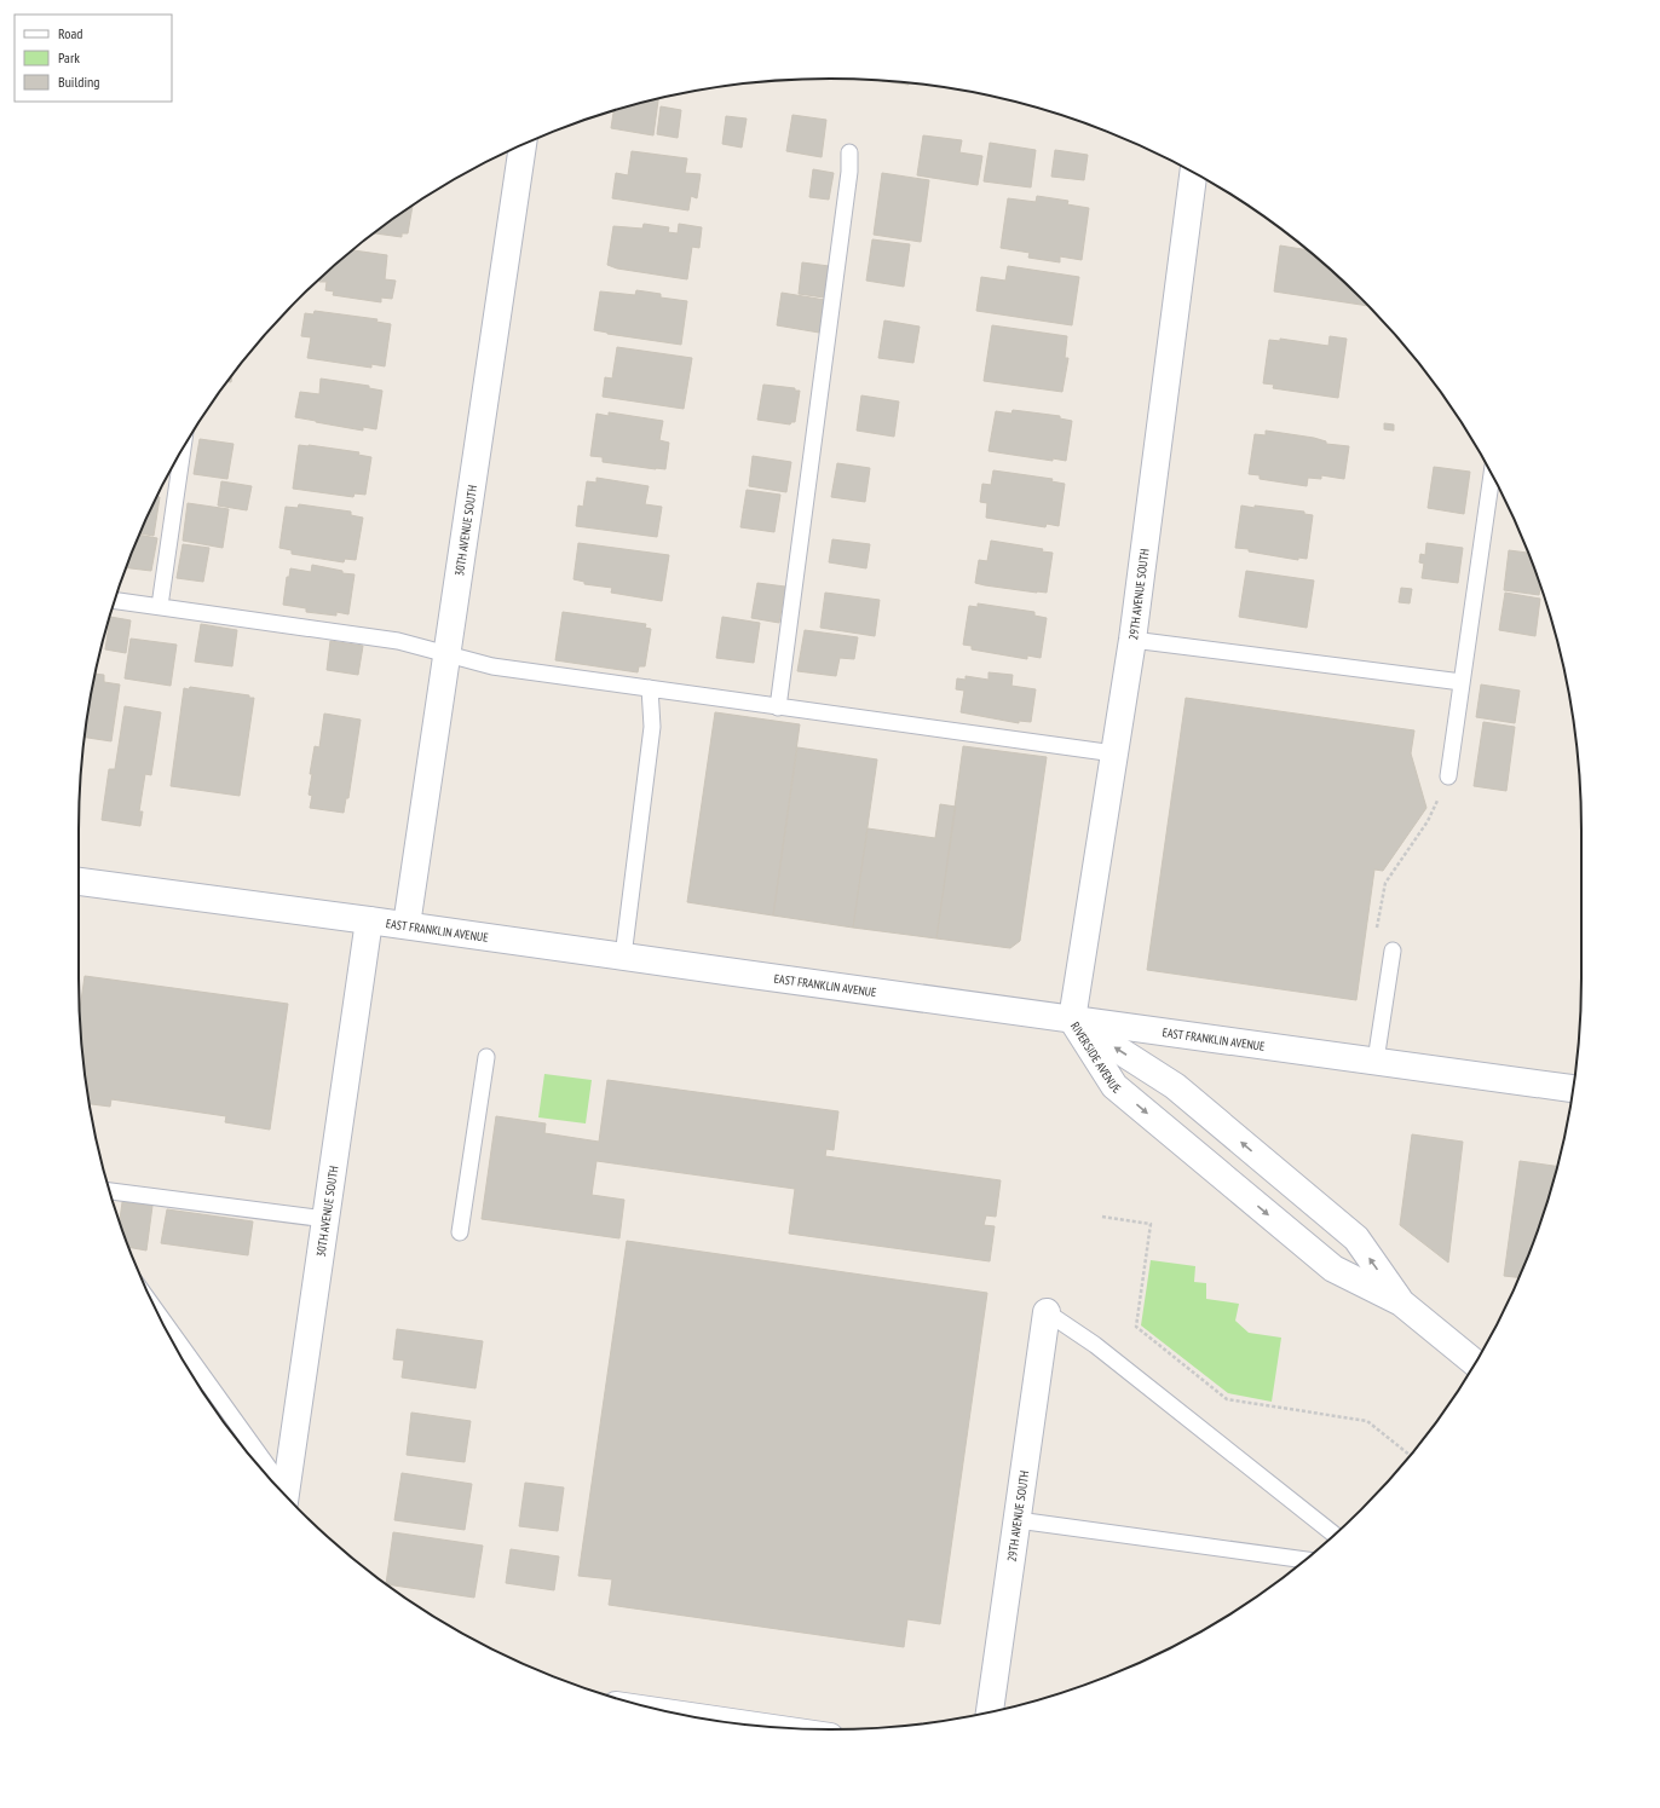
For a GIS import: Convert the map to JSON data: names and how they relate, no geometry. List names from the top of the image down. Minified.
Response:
{"streets":{"street":["30TH AVENUE SOUTH","29TH AVENUE SOUTH","EAST FRANKLIN AVENUE","RIVERSIDE AVENUE"]},"crossings":[["30TH AVENUE SOUTH","EAST FRANKLIN AVENUE"],["29TH AVENUE SOUTH","EAST FRANKLIN AVENUE"],["29TH AVENUE SOUTH","RIVERSIDE AVENUE"],["EAST FRANKLIN AVENUE","RIVERSIDE AVENUE"]],"legend":["Road","Park","Building"]}
